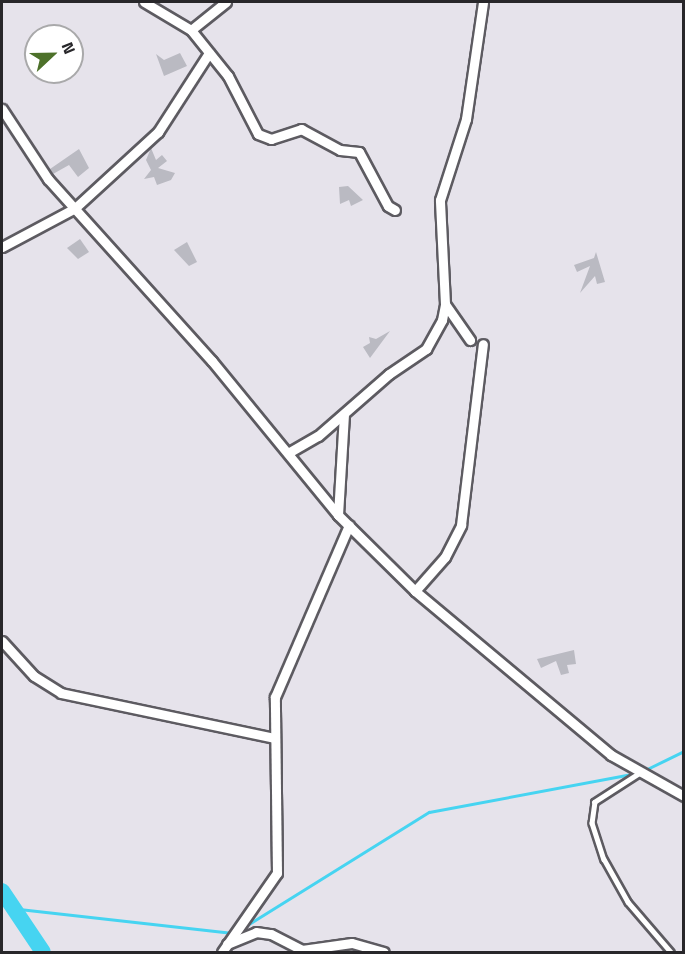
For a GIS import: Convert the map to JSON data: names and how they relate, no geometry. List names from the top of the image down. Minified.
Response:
{"north":"right"}
